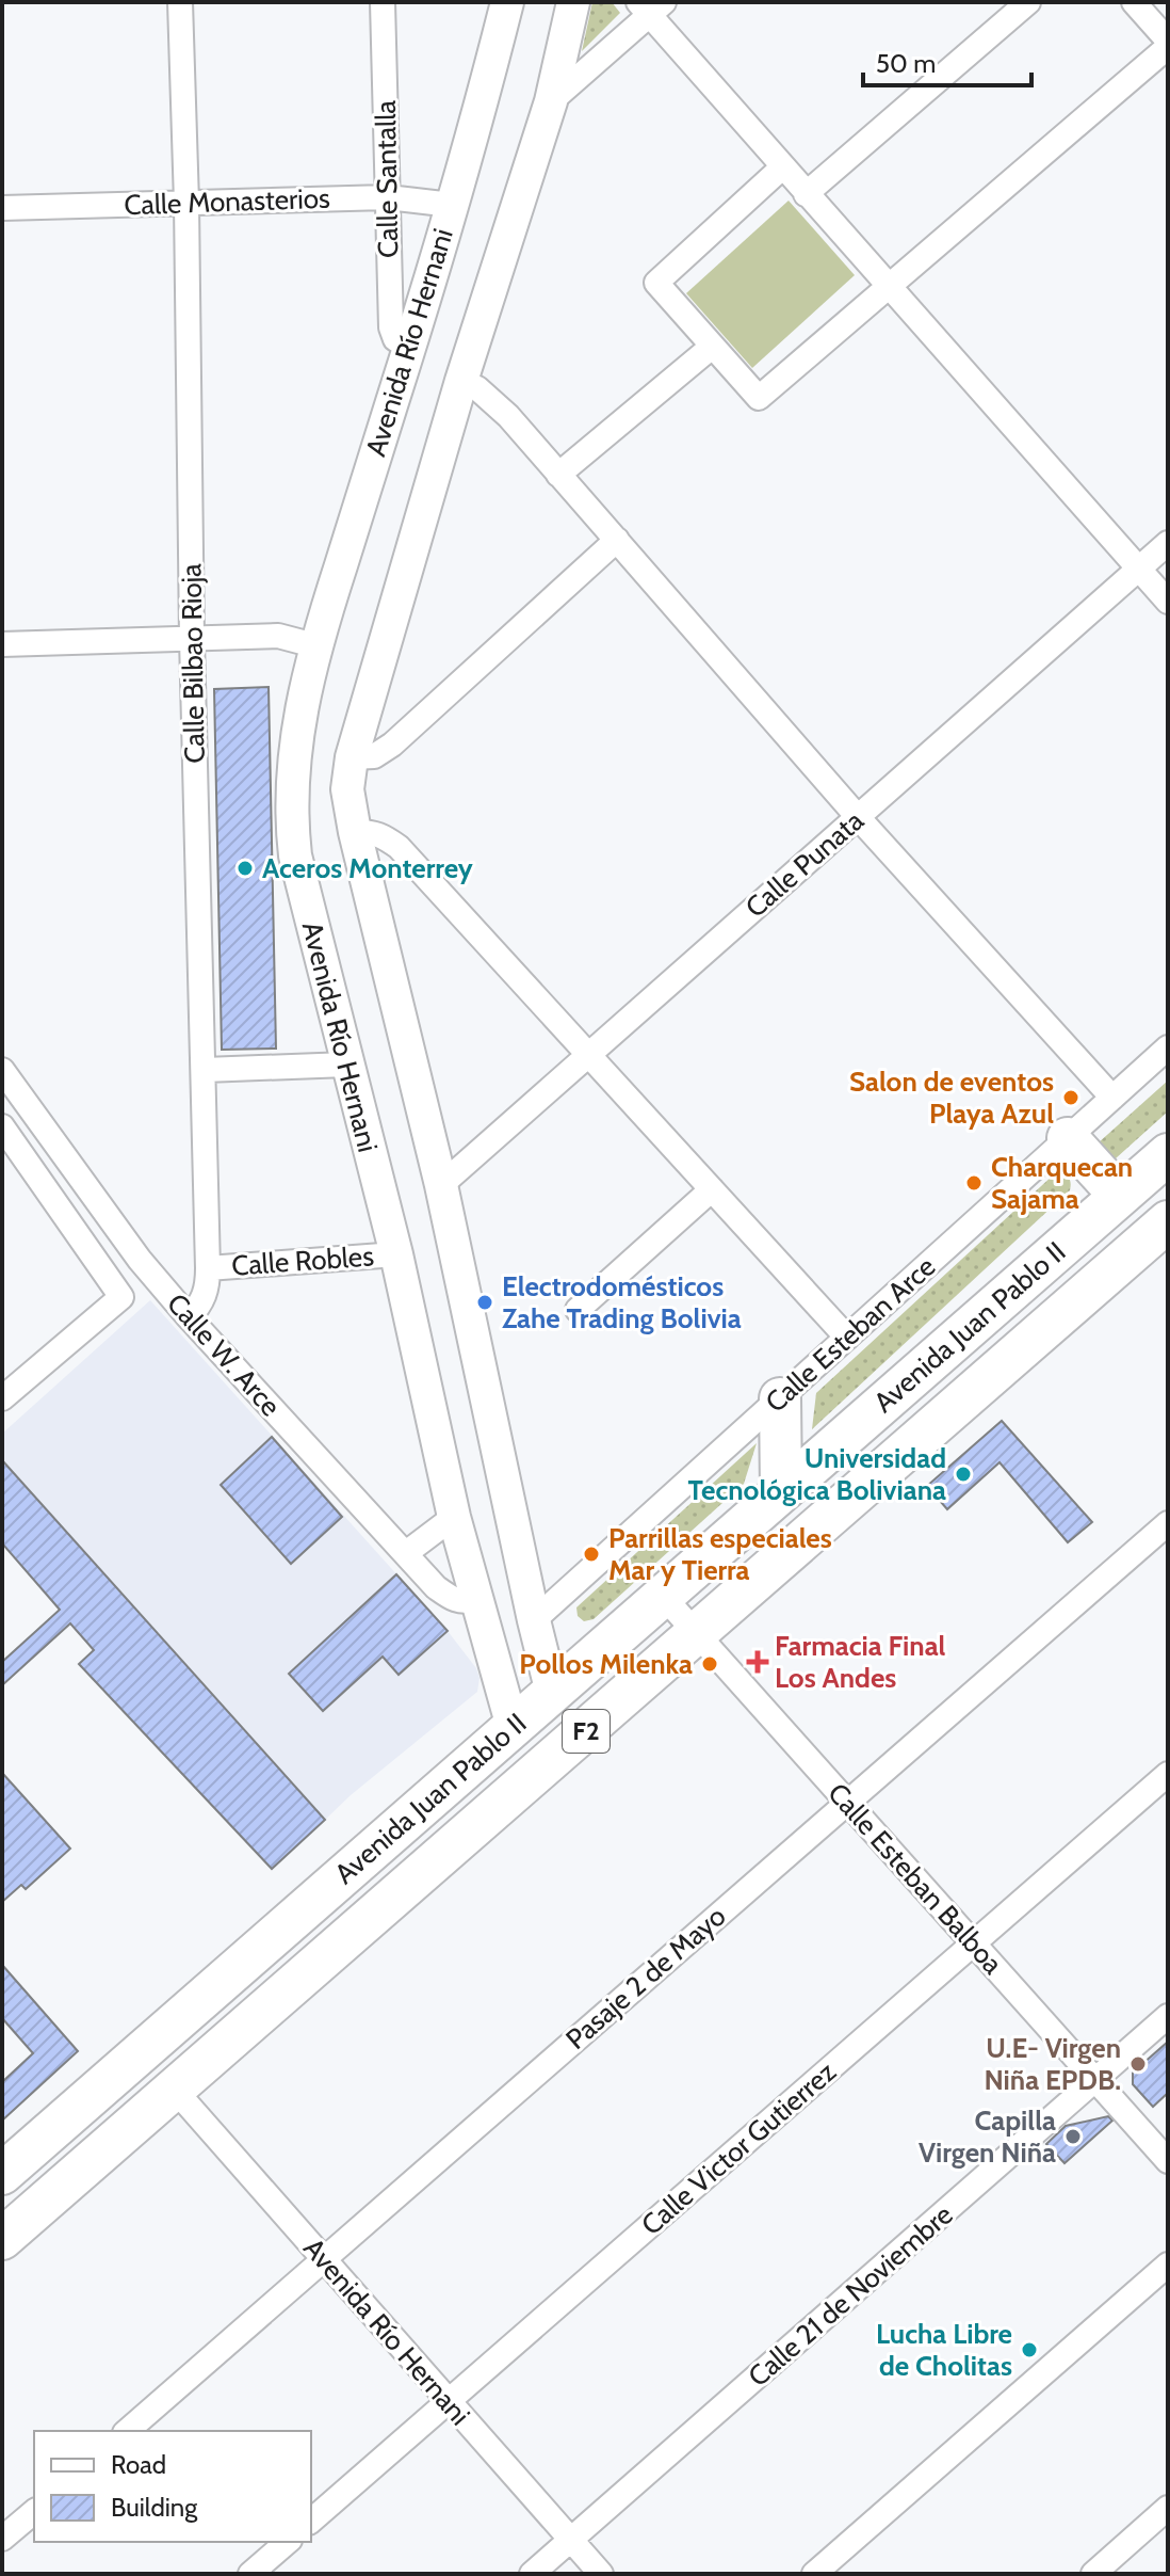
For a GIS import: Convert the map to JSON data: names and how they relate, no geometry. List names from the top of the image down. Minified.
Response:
{"streets":{"highway":["Avenida Juan Pablo II","F2"],"street":["Calle Santalla","Calle Monasterios","Avenida Río Hernani","Calle Bilbao Rioja","Calle Punata","Calle Robles","Calle Esteban Arce","Calle W. Arce","Calle Esteban Balboa","Pasaje 2 de Mayo","Calle Victor Gutierrez","Calle 21 de Noviembre"]},"crossings":[["Calle Santalla","Calle Monasterios"],["Calle Santalla","Avenida Río Hernani"],["Calle Monasterios","Avenida Río Hernani"],["Calle Monasterios","Calle Bilbao Rioja"],["Avenida Río Hernani","Calle Robles"],["Avenida Río Hernani","Avenida Juan Pablo II"],["Avenida Río Hernani","Calle W. Arce"],["Avenida Río Hernani","Pasaje 2 de Mayo"],["Avenida Río Hernani","Calle Victor Gutierrez"],["Avenida Río Hernani","Calle 21 de Noviembre"],["Calle Bilbao Rioja","Calle Robles"],["Calle Bilbao Rioja","Calle W. Arce"],["Avenida Juan Pablo II","Calle Esteban Balboa"],["Calle Esteban Balboa","Pasaje 2 de Mayo"],["Calle Esteban Balboa","Calle Victor Gutierrez"],["Calle Esteban Balboa","Calle 21 de Noviembre"]],"places":{"other":["Aceros Monterrey","Salon de eventos Playa Azul","Charquecan Sajama","Electrodomésticos Zahe Trading Bolivia","Universidad Tecnológica Boliviana","Parrillas especiales Mar y Tierra","Pollos Milenka","U.E- Virgen Niña EPDB.","Capilla Virgen Niña","Lucha Libre de Cholitas"],"health":["Farmacia Final Los Andes"]},"legend":["Road","Building"],"scale_bar":"50 m"}
